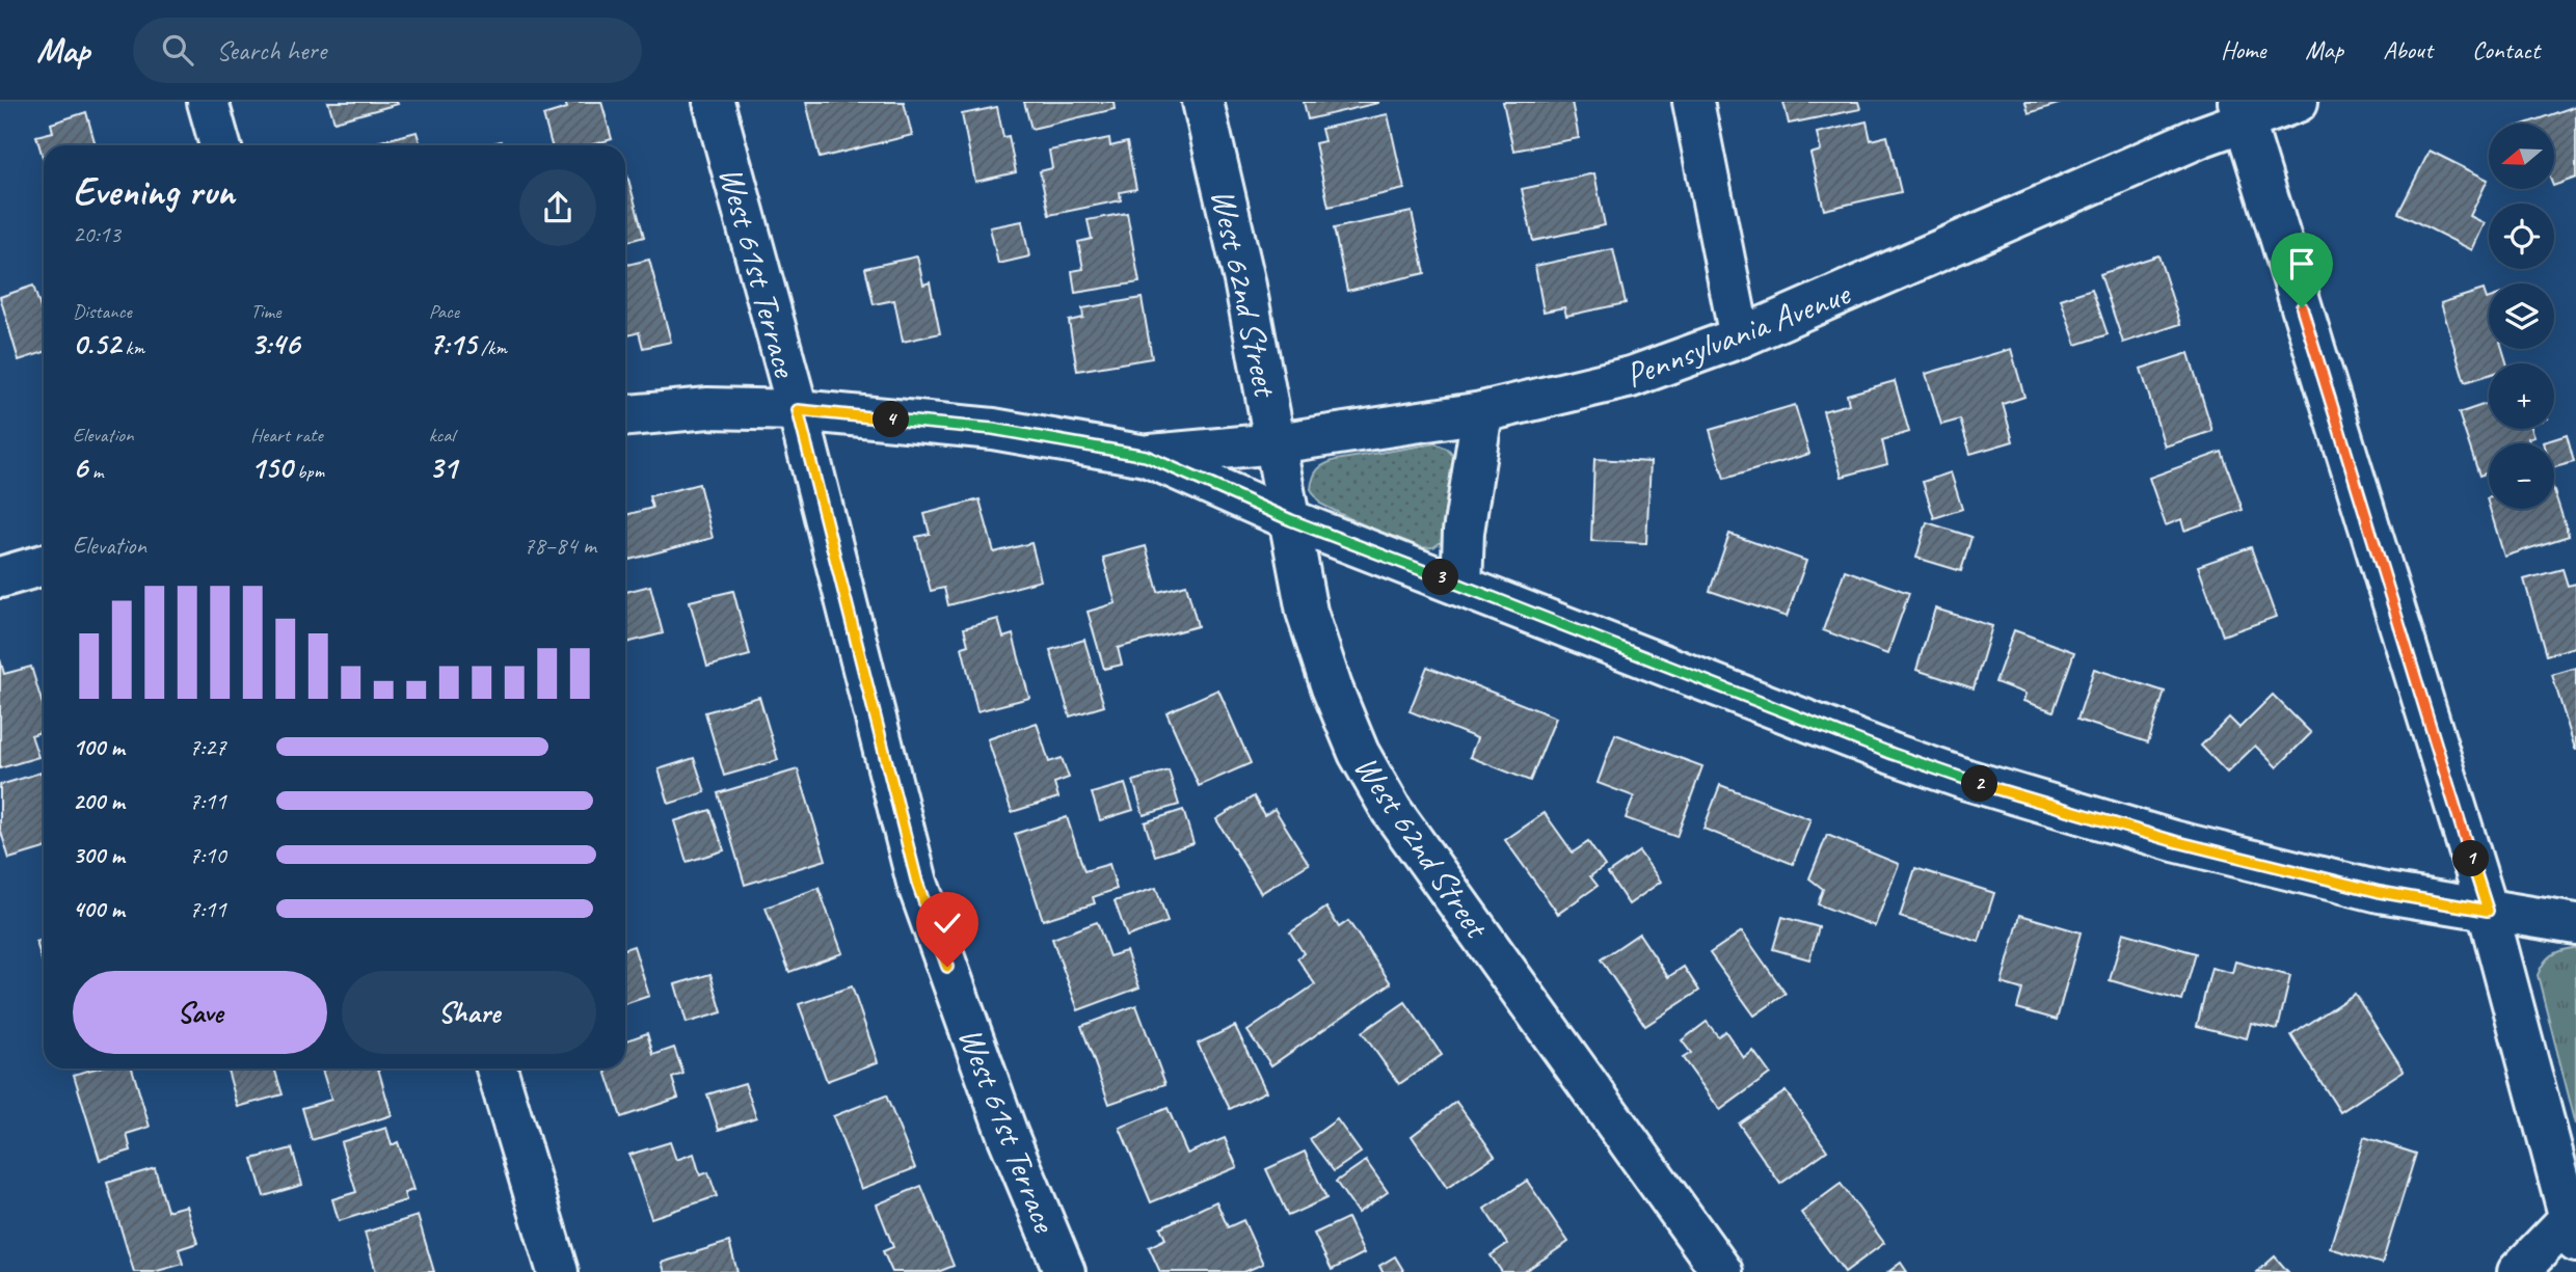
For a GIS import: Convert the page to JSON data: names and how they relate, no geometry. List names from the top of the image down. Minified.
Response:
{"streets":{"street":["West 61st Terrace","West 62nd Street","Pennsylvania Avenue"]},"crossings":[["West 61st Terrace","Pennsylvania Avenue"],["West 62nd Street","Pennsylvania Avenue"]],"north":"left","page":{"header":"Map","search":"Search here","nav":["Home","Map","About","Contact"],"map_buttons":["+","−"],"heading":["Evening run","20:13"],"stats":[["Distance","0.52 km"],["Time","3:46"],["Pace","7:15 /km"],["Elevation","6 m"],["Heart rate","150 bpm"],["kcal","31"]],"pins":["4","3","2","1"],"chart":["Elevation","78–84 m"],"list":[{"name":"100 m","note":"7:27"},{"name":"200 m","note":"7:11"},{"name":"300 m","note":"7:10"},{"name":"400 m","note":"7:11"}],"buttons":["Save","Share"]}}
